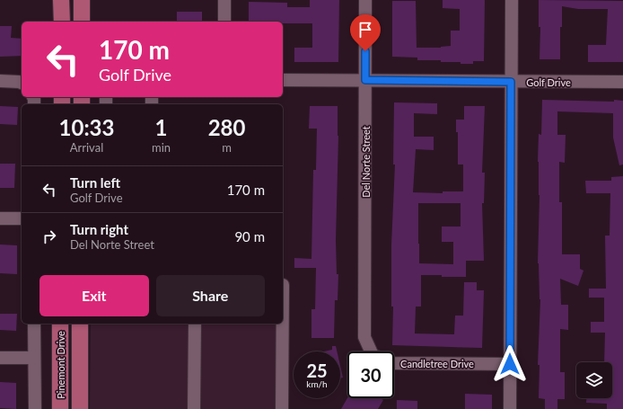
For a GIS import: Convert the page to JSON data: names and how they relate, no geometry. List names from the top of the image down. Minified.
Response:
{"streets":{"main road":["Pinemont Drive"],"street":["Golf Drive","Del Norte Street","Candletree Drive"]},"crossings":[["Golf Drive","Del Norte Street"]],"page":{"turn":["170 m","Golf Drive"],"eta":["10:33","Arrival","1","min","280","m"],"list":[{"name":"Turn left","note":"Golf Drive","value":"170 m"},{"name":"Turn right","note":"Del Norte Street","value":"90 m"}],"buttons":["Exit","Share"],"speed":"25 km/h","limit":"30"}}
